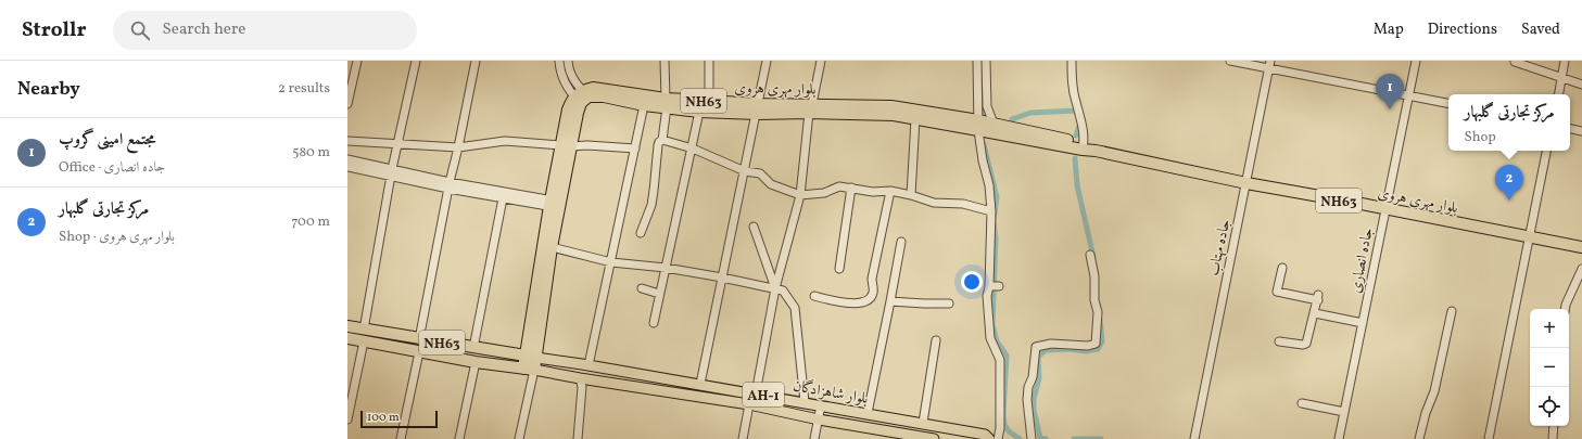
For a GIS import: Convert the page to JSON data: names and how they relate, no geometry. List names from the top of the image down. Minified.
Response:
{"streets":{"highway":["بلوار مهری هروی","NH63"],"main road":["بلوار شاهزادگان","AH-1"],"street":["جاده مهتاب","جاده انصاری"]},"crossings":[["بلوار مهری هروی","جاده مهتاب"],["بلوار مهری هروی","جاده انصاری"],["NH63","بلوار شاهزادگان"]],"scale_bar":"100 m","page":{"header":"Strollr","search":"Search here","nav":["Map","Directions","Saved"],"heading":["Nearby","2 results"],"pins":["1","2"],"popup":["مرکز تجارتی گلبهار","Shop"],"list":[{"mark":"1","name":"مجتمع امینی گروپ","note":"Office · جاده انصاری","value":"580 m"},{"mark":"2","name":"مرکز تجارتی گلبهار","note":"Shop · بلوار مهری هروی","value":"700 m"}],"map_buttons":["+","−"],"scale":"100 m"}}
